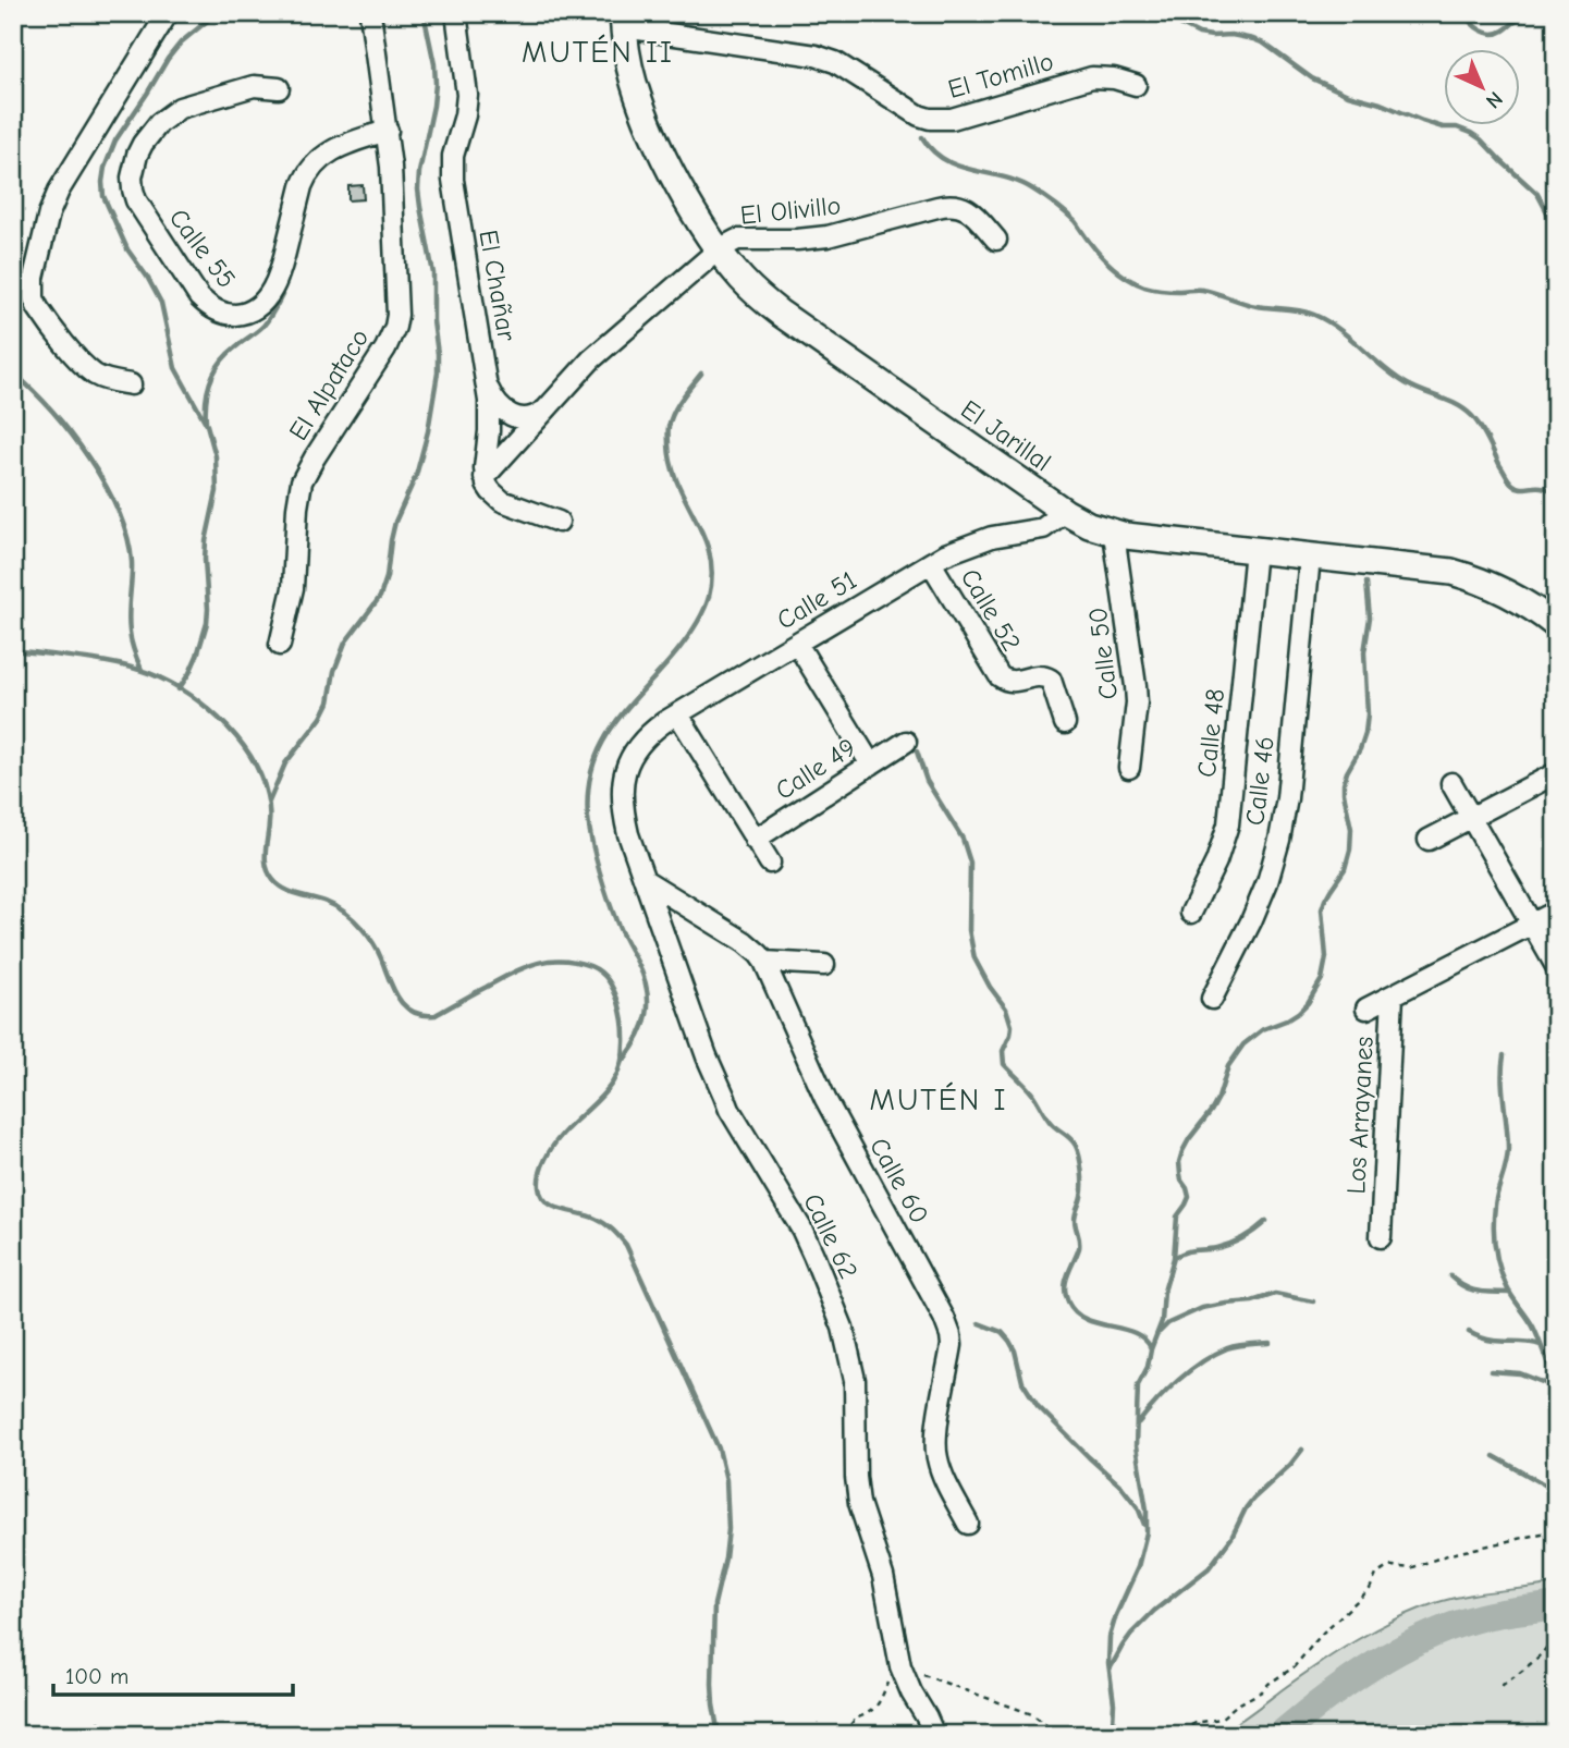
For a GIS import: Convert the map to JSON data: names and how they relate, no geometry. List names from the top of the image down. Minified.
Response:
{"streets":{"street":["El Tomillo","El Olivillo","Calle 55","El Chañar","El Alpataco","El Jarillal","Calle 51","Calle 52","Calle 50","Calle 48","Calle 49","Calle 46","Los Arrayanes","Calle 60","Calle 62"]},"crossings":[["El Tomillo","El Jarillal"],["El Olivillo","El Chañar"],["El Olivillo","El Jarillal"],["Calle 55","El Alpataco"],["El Jarillal","Calle 51"],["El Jarillal","Calle 50"],["El Jarillal","Calle 48"],["El Jarillal","Calle 46"],["Calle 51","Calle 52"],["Calle 51","Calle 62"],["Calle 60","Calle 62"]],"districts":["MUTÉN II","MUTÉN I"],"scale_bar":"100 m","north":"bottom right"}
